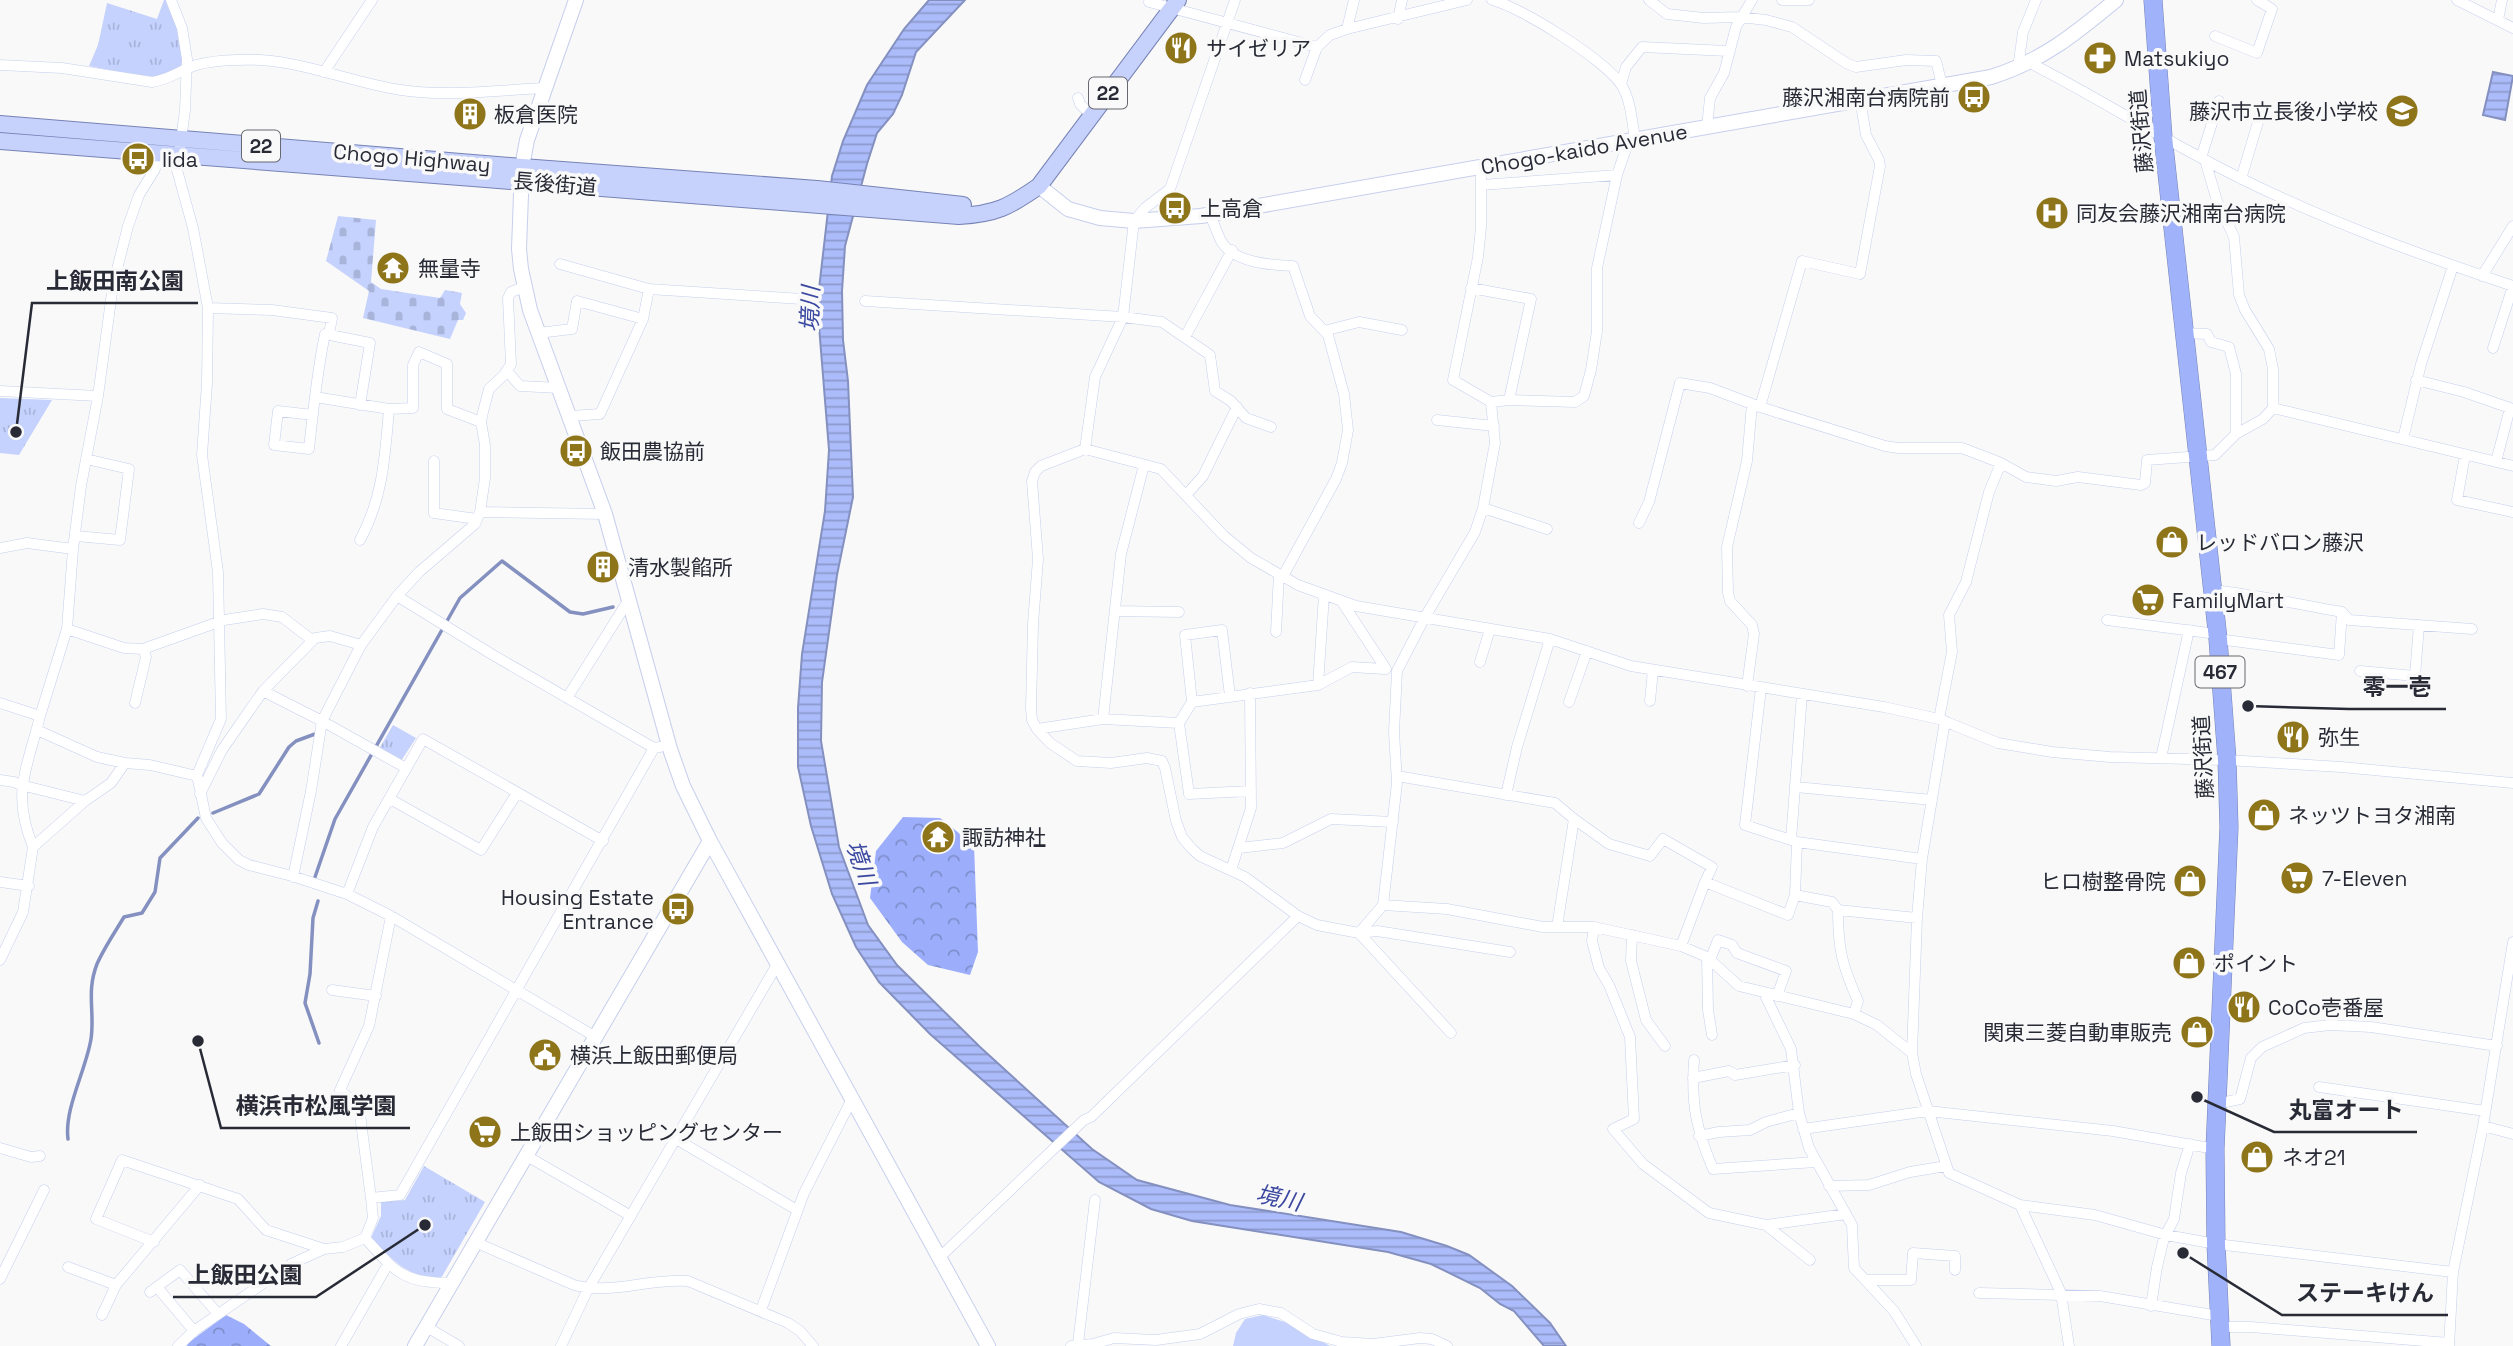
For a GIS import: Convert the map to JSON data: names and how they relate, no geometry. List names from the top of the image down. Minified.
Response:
{"streets":{"highway":["藤沢街道","467"],"main road":["22","Chogo Highway","長後街道"],"street":["Chogo-kaido Avenue"]},"crossings":[["22","Chogo-kaido Avenue"],["22","Chogo Highway"],["22","長後街道"],["Chogo Highway","長後街道"]],"water":["境川"],"places":{"restaurant":["サイゼリア","弥生","CoCo壱番屋"],"pharmacy":["Matsukiyo"],"bus stop":["藤沢湘南台病院前","Iida","上高倉","飯田農協前","Housing Estate Entrance"],"school or university":["藤沢市立長後小学校"],"building":["板倉医院","清水製餡所"],"hospital":["同友会藤沢湘南台病院"],"temple":["無量寺","諏訪神社"],"other":["上飯田南公園","零一壱","横浜市松風学園","丸富オート","上飯田公園","ステーキけん"],"shop":["レッドバロン藤沢","ネッツトヨタ湘南","ヒロ樹整骨院","ポイント","関東三菱自動車販売","ネオ21"],"supermarket":["FamilyMart","7-Eleven","上飯田ショッピングセンター"],"public building":["横浜上飯田郵便局"]}}
